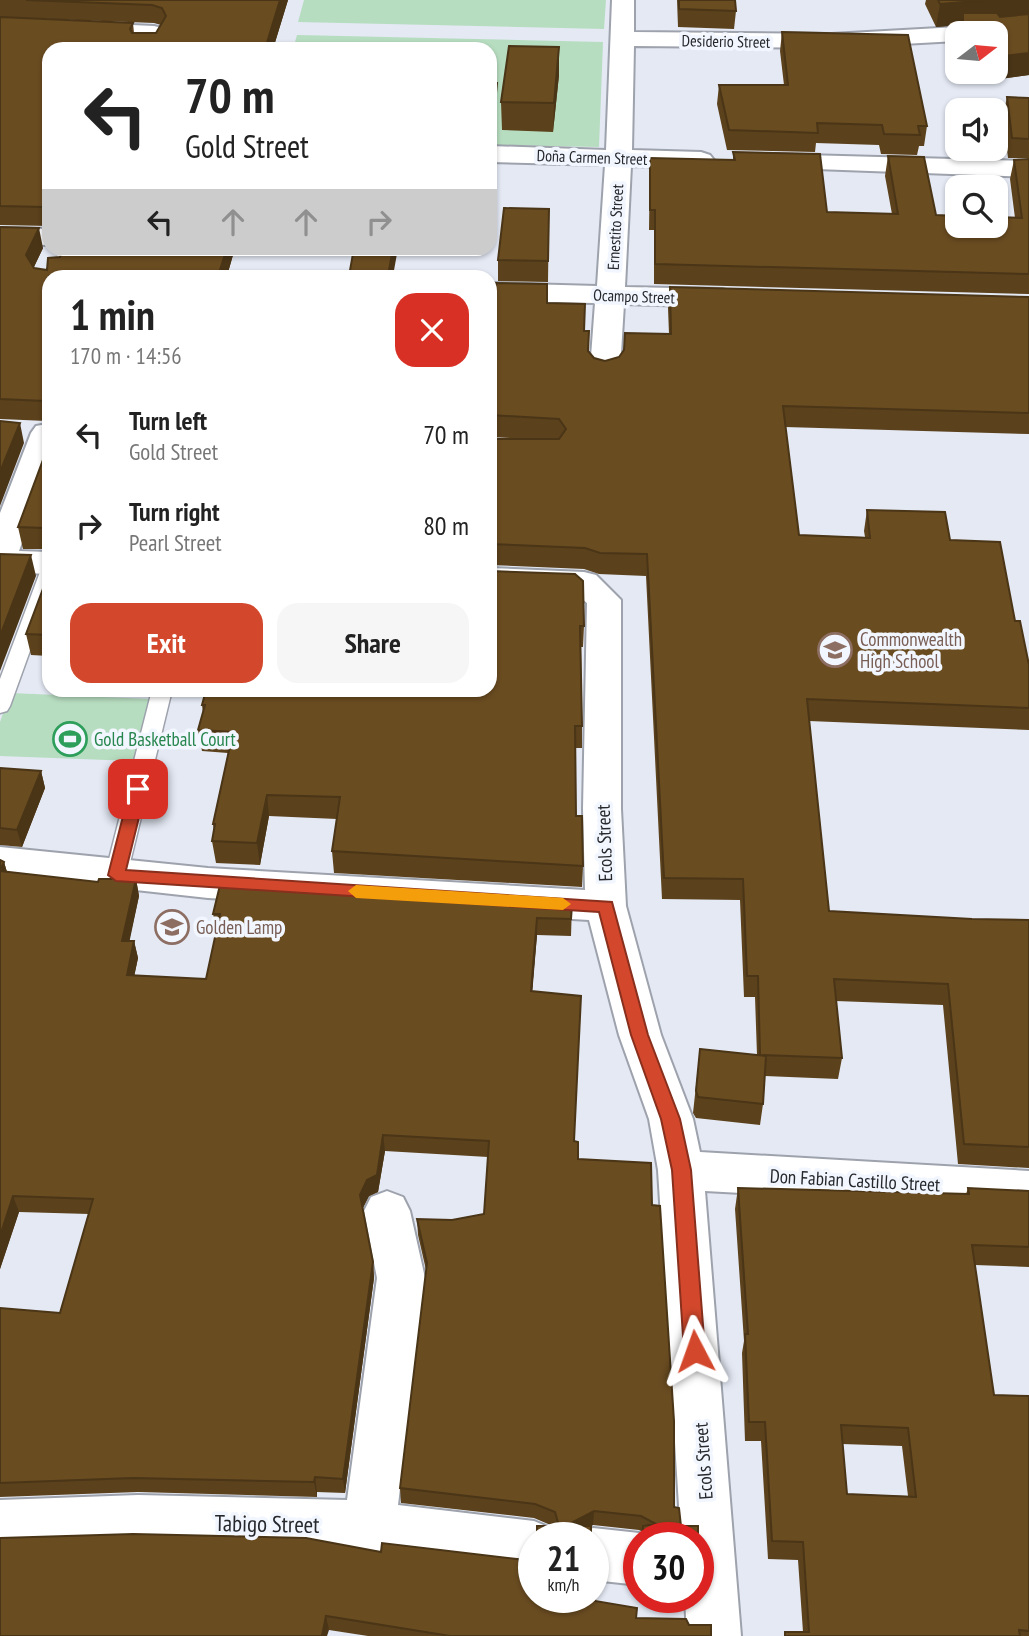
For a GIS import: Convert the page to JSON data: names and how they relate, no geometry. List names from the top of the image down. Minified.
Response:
{"streets":{"street":["Desiderio Street","Doña Carmen Street","Ernestito Street","Ocampo Street","Ecols Street","Don Fabian Castillo Street","Tabigo Street"]},"crossings":[["Desiderio Street","Ernestito Street"],["Doña Carmen Street","Ernestito Street"],["Ernestito Street","Ocampo Street"],["Ecols Street","Don Fabian Castillo Street"]],"places":{"school or university":["Commonwealth High School","Golden Lamp"],"sports":["Gold Basketball Court"]},"north":"right","page":{"turn":["70 m","Gold Street"],"heading":["1 min","170 m · 14:56"],"list":[{"name":"Turn left","note":"Gold Street","value":"70 m"},{"name":"Turn right","note":"Pearl Street","value":"80 m"}],"buttons":["Exit","Share"],"speed":"21 km/h","limit":"30"}}
